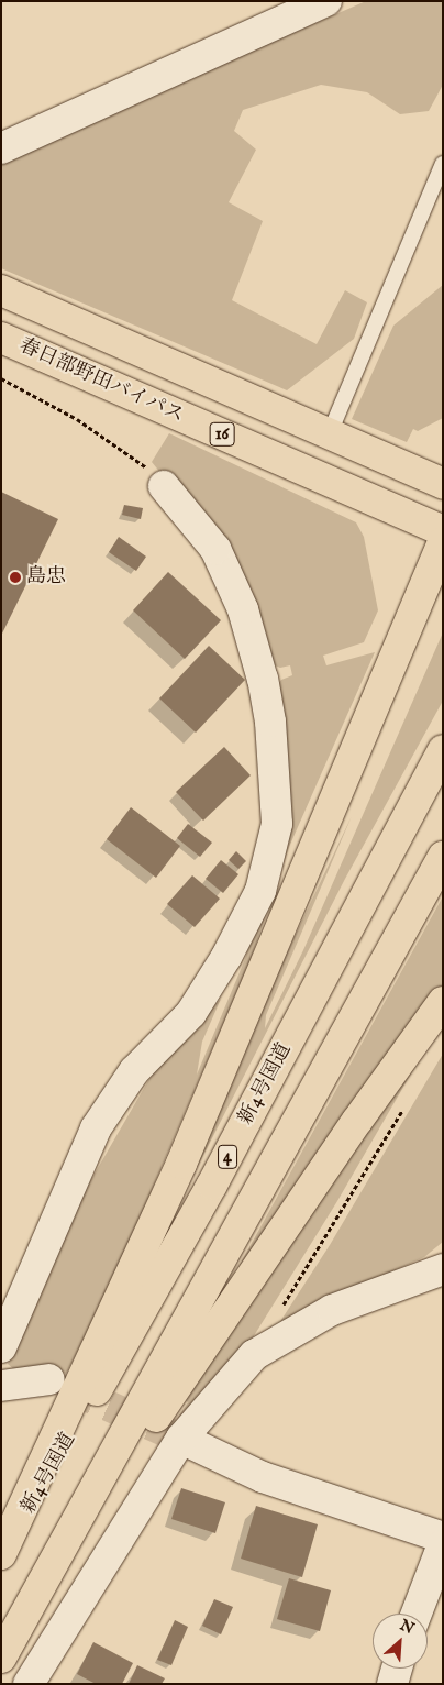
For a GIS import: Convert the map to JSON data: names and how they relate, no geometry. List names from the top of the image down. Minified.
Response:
{"streets":{"highway":["春日部野田バイパス","16","新4号国道","4"]},"places":["島忠"],"north":"top right"}
